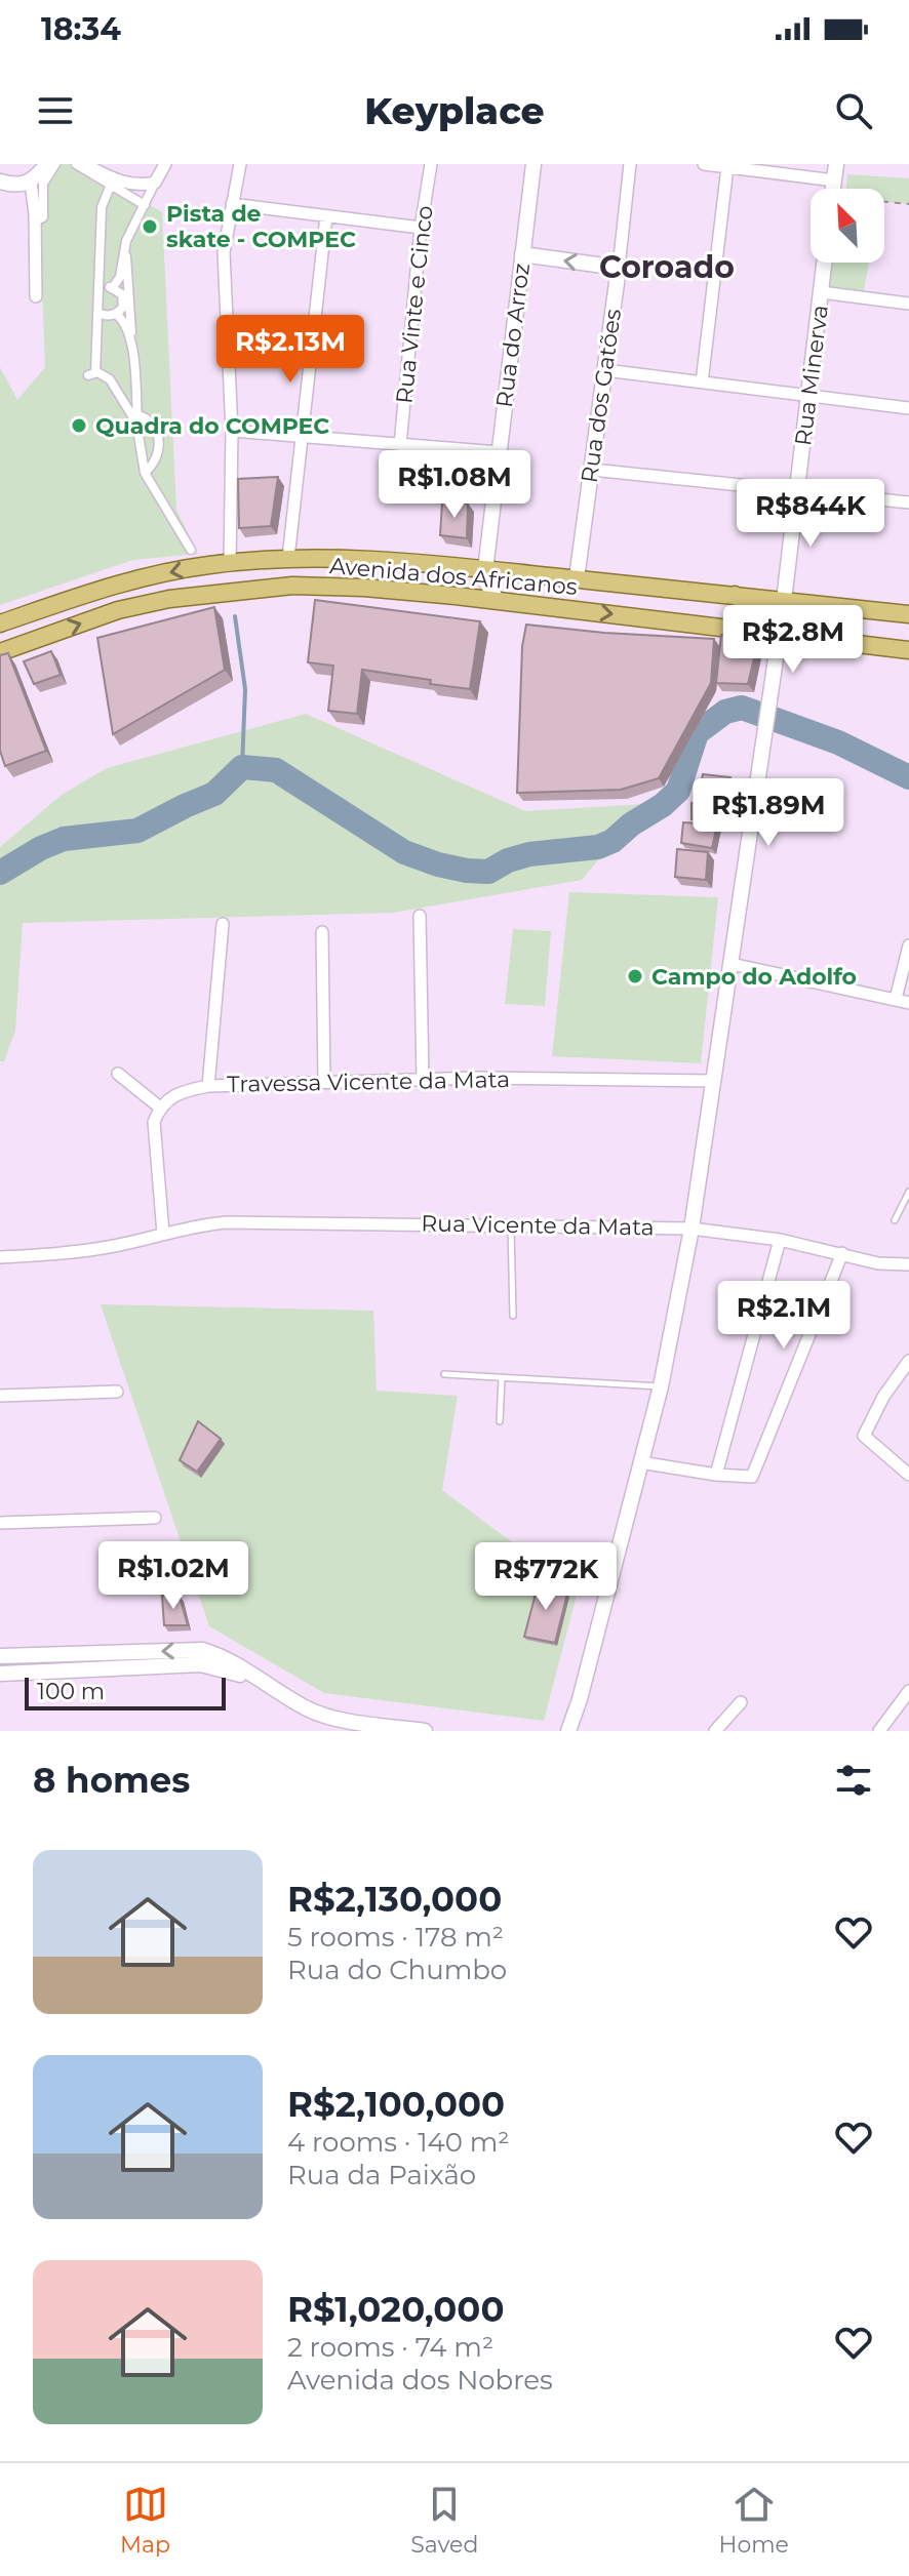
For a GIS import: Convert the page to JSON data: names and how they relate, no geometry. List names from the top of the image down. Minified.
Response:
{"streets":{"main road":["Avenida dos Africanos"],"street":["Rua Vinte e Cinco","Rua do Arroz","Rua Minerva","Rua dos Gatões","Travessa Vicente da Mata","Rua Vicente da Mata"]},"crossings":[["Rua do Arroz","Avenida dos Africanos"],["Rua Minerva","Avenida dos Africanos"],["Rua Minerva","Travessa Vicente da Mata"],["Rua Minerva","Rua Vicente da Mata"],["Rua dos Gatões","Avenida dos Africanos"]],"districts":["Coroado"],"places":["Pista de skate - COMPEC","Quadra do COMPEC","Campo do Adolfo"],"scale_bar":"100 m","north":"top left","page":{"status":"18:34","header":"Keyplace","price":["R$2.13M","R$1.08M","R$844K","R$2.8M","R$1.89M","R$2.1M","R$1.02M","R$772K"],"scale":"100 m","heading":"8 homes","list":[{"name":"R$2,130,000","note":"5 rooms · 178 m² · Rua do Chumbo"},{"name":"R$2,100,000","note":"4 rooms · 140 m² · Rua da Paixão"},{"name":"R$1,020,000","note":"2 rooms · 74 m² · Avenida dos Nobres"}],"tabs":["Map","Saved","Home"]}}
